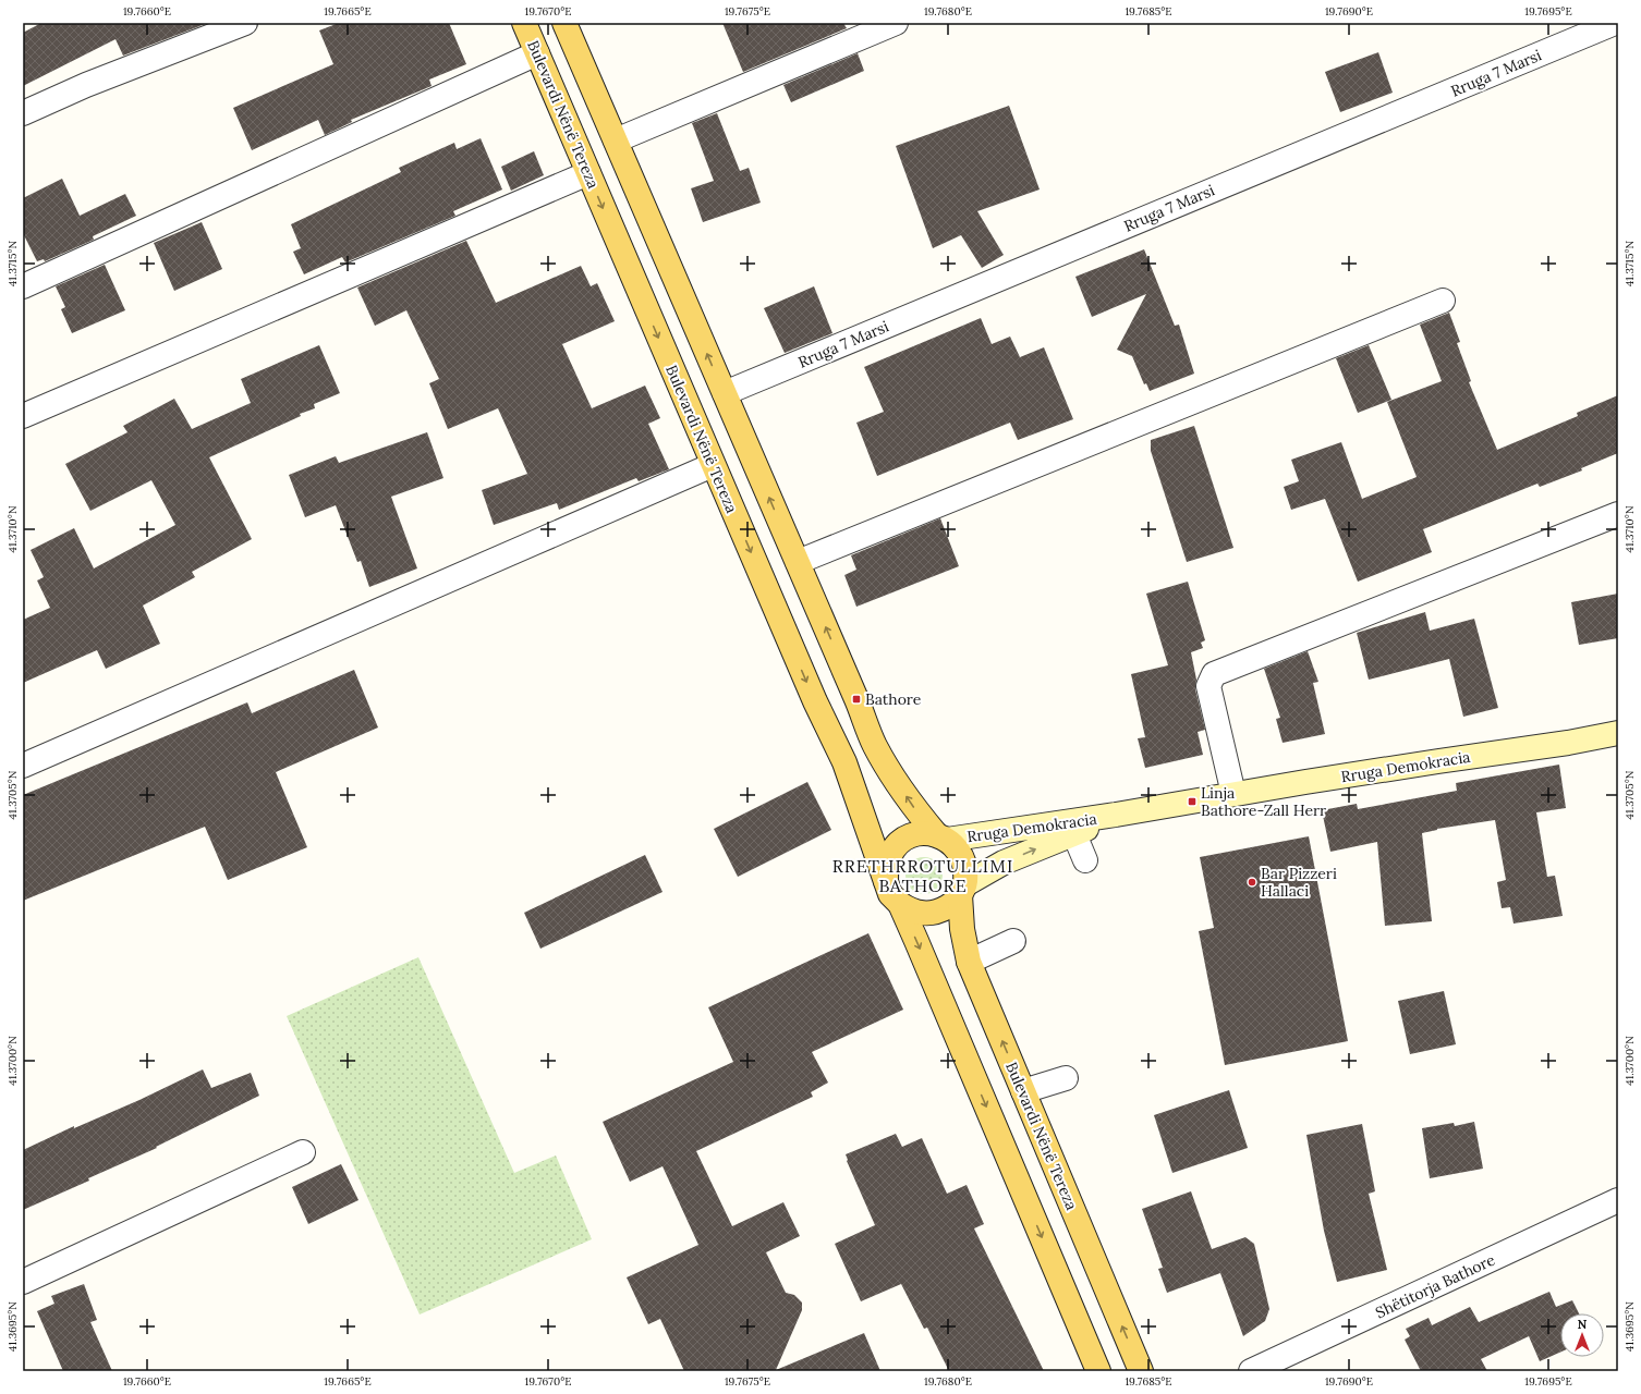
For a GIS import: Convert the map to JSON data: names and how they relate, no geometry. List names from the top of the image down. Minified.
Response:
{"streets":{"main road":["Bulevardi Nënë Tereza","Rruga Demokracia"],"street":["Rruga 7 Marsi","Shëtitorja Bathore"]},"crossings":[["Rruga 7 Marsi","Bulevardi Nënë Tereza"],["Bulevardi Nënë Tereza","Rruga Demokracia"]],"districts":["RRETHRROTULLIMI BATHORE"],"places":{"transit":["Bathore","Linja Bathore-Zall Herr"],"other":["Bar Pizzeri Hallaci"]},"north":"top","coordinates":["19.7660°E","19.7665°E","19.7670°E","19.7675°E","19.7680°E","19.7685°E","19.7690°E","19.7695°E","41.3715°N","41.3710°N","41.3705°N","41.3700°N","41.3695°N"]}
